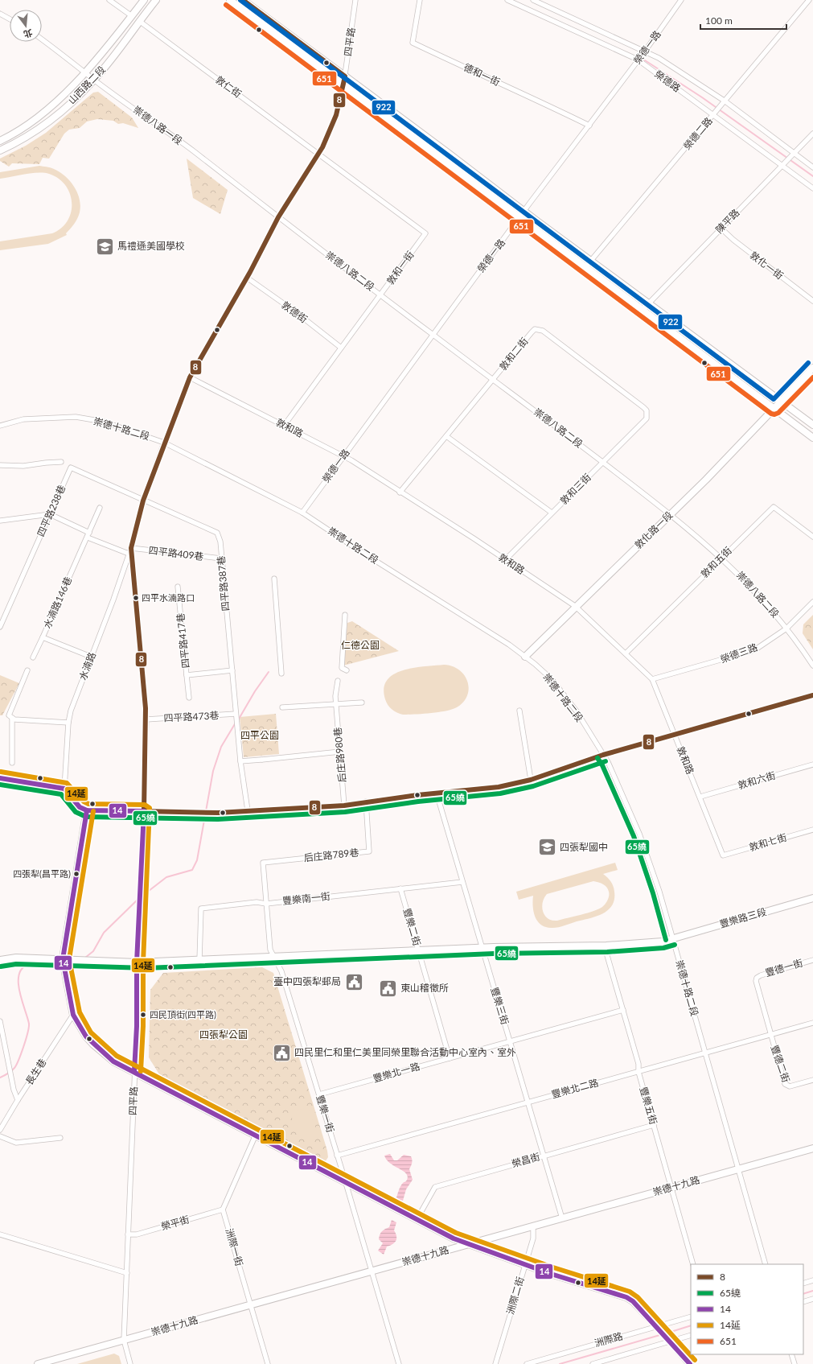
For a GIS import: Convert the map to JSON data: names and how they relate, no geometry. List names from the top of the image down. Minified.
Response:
{"streets":{"street":["四平路","榮德一路","德和一街","榮德路","山西路二段","敦仁街","崇德八路一段","榮德二路","陳平路","敦化一街","敦和一街","崇德八路二段","敦德街","敦和二街","敦和路","崇德十路二段","敦和三街","四平路238巷","敦化路一段","四平路409巷","敦和五街","四平路387巷","水湳路146巷","四平路417巷","榮德三路","水湳路","四平路473巷","后庄路980巷","敦和六街","敦和七街","后庄路789巷","豐樂南一街","豐樂路三段","豐樂二街","豐德一街","豐樂三街","豐德二街","長生巷","豐樂北一路","豐樂北二路","豐樂五街","豐樂一街","榮昌街","崇德十九路","榮平街","洲際一街","洲際二街","洲際路"]},"crossings":[["四平路","敦仁街"],["四平路","崇德八路一段"],["四平路","敦和一街"],["四平路","崇德八路二段"],["四平路","敦德街"],["四平路","敦和路"],["四平路","崇德十路二段"],["四平路","四平路238巷"],["四平路","四平路409巷"],["四平路","四平路387巷"],["四平路","水湳路"],["四平路","四平路473巷"],["四平路","豐樂路三段"],["四平路","崇德十九路"],["四平路","榮平街"],["榮德一路","德和一街"],["榮德一路","榮德路"],["榮德一路","崇德八路二段"],["榮德一路","敦和路"],["榮德一路","崇德十路二段"],["榮德路","榮德二路"],["榮德路","陳平路"],["山西路二段","敦仁街"],["山西路二段","崇德八路一段"],["敦仁街","敦和一街"],["崇德八路一段","崇德八路二段"],["陳平路","敦化一街"],["敦和一街","崇德八路二段"],["敦和一街","敦德街"],["敦和一街","敦和路"],["崇德八路二段","敦和二街"],["崇德八路二段","敦和三街"],["崇德八路二段","敦化路一段"],["崇德八路二段","敦和五街"],["崇德八路二段","榮德三路"],["敦和二街","敦和路"],["敦和二街","敦和三街"],["敦和路","敦和三街"],["敦和路","敦化路一段"],["敦和路","敦和五街"],["敦和路","榮德三路"],["敦和路","敦和六街"],["敦和路","敦和七街"],["崇德十路二段","敦化路一段"],["崇德十路二段","豐樂路三段"],["崇德十路二段","豐樂北二路"],["崇德十路二段","崇德十九路"],["四平路238巷","四平路387巷"],["四平路409巷","四平路387巷"],["四平路409巷","水湳路"],["四平路387巷","四平路417巷"],["四平路387巷","四平路473巷"],["水湳路146巷","水湳路"],["后庄路789巷","豐樂一街"],["豐樂南一街","豐樂路三段"],["豐樂南一街","豐樂二街"],["豐樂南一街","豐樂三街"],["豐樂南一街","豐樂一街"],["豐樂路三段","豐樂二街"],["豐樂路三段","豐樂三街"],["豐樂路三段","豐樂五街"],["豐樂路三段","豐樂一街"],["豐樂二街","豐樂北一路"],["豐德一街","豐德二街"],["豐德一街","豐樂北二路"],["豐樂三街","豐樂北一路"],["豐樂三街","豐樂北二路"],["豐樂三街","榮昌街"],["豐樂三街","崇德十九路"],["豐德二街","豐樂北二路"],["豐樂北一路","豐樂五街"],["豐樂北一路","豐樂一街"],["豐樂北二路","豐樂五街"],["豐樂北二路","豐樂一街"],["豐樂五街","榮昌街"],["豐樂五街","崇德十九路"],["豐樂一街","崇德十九路"],["崇德十九路","洲際一街"],["崇德十九路","洲際二街"],["榮平街","洲際一街"]],"parks":["仁德公園","四平公園","四張犁公園"],"places":{"school or university":["馬禮遜美國學校","四張犁國中"],"other":["四平水湳路口","四張犁(昌平路)","四民頂街(四平路)"],"public building":["臺中四張犁郵局","東山稽徵所","四民里仁和里仁美里同榮里聯合活動中心室內、室外"]},"lines":["transit line 8","transit line 922","transit line 651","transit line 65繞","transit line 14延","transit line 14"],"legend":["8","65繞","14","14延","651"],"scale_bar":"100 m","north":"bottom"}
